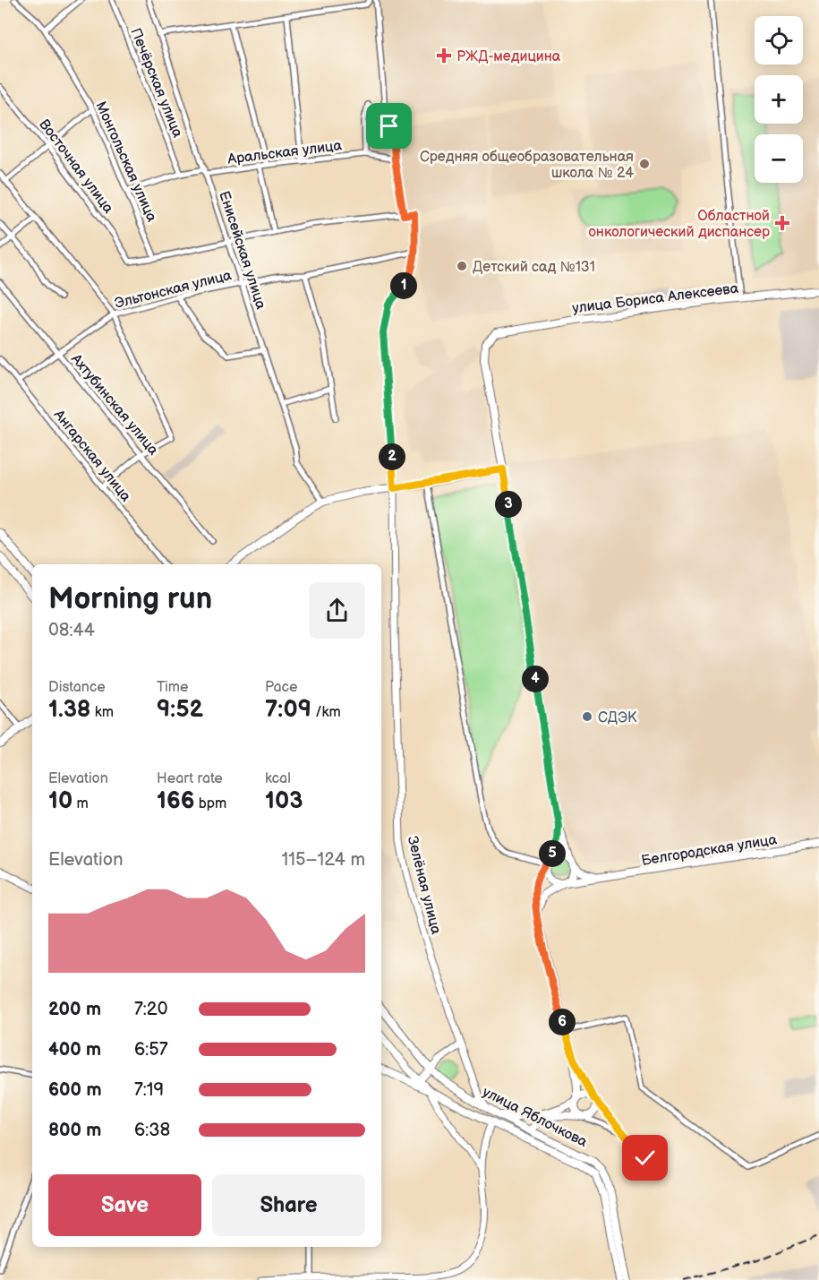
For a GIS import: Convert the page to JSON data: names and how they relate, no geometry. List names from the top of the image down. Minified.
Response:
{"streets":{"main road":["улица Бориса Алексеева","Белгородская улица","улица Яблочкова"],"street":["Печёрская улица","Аральская улица","Монгольская улица","Восточная улица","Енисейская улица","Эльтонская улица","Ахтубинская улица","Ангарская улица","Зелёная улица"]},"crossings":[["Печёрская улица","Аральская улица"],["Аральская улица","Монгольская улица"],["Аральская улица","Енисейская улица"],["Монгольская улица","Восточная улица"],["Енисейская улица","Эльтонская улица"],["Эльтонская улица","Ахтубинская улица"],["Эльтонская улица","Ангарская улица"],["Эльтонская улица","Зелёная улица"],["Зелёная улица","улица Яблочкова"]],"places":{"health":["РЖД-медицина","Областной онкологический диспансер"],"other":["Средняя общеобразовательная школа № 24","Детский сад №131","СДЭК"]},"page":{"map_buttons":["+","−"],"pins":["1","2","3","4","5","6"],"heading":["Morning run","08:44"],"stats":[["Distance","1.38 km"],["Time","9:52"],["Pace","7:09 /km"],["Elevation","10 m"],["Heart rate","166 bpm"],["kcal","103"]],"chart":["Elevation","115–124 m"],"list":[{"name":"200 m","note":"7:20"},{"name":"400 m","note":"6:57"},{"name":"600 m","note":"7:19"},{"name":"800 m","note":"6:38"}],"buttons":["Save","Share"]}}
